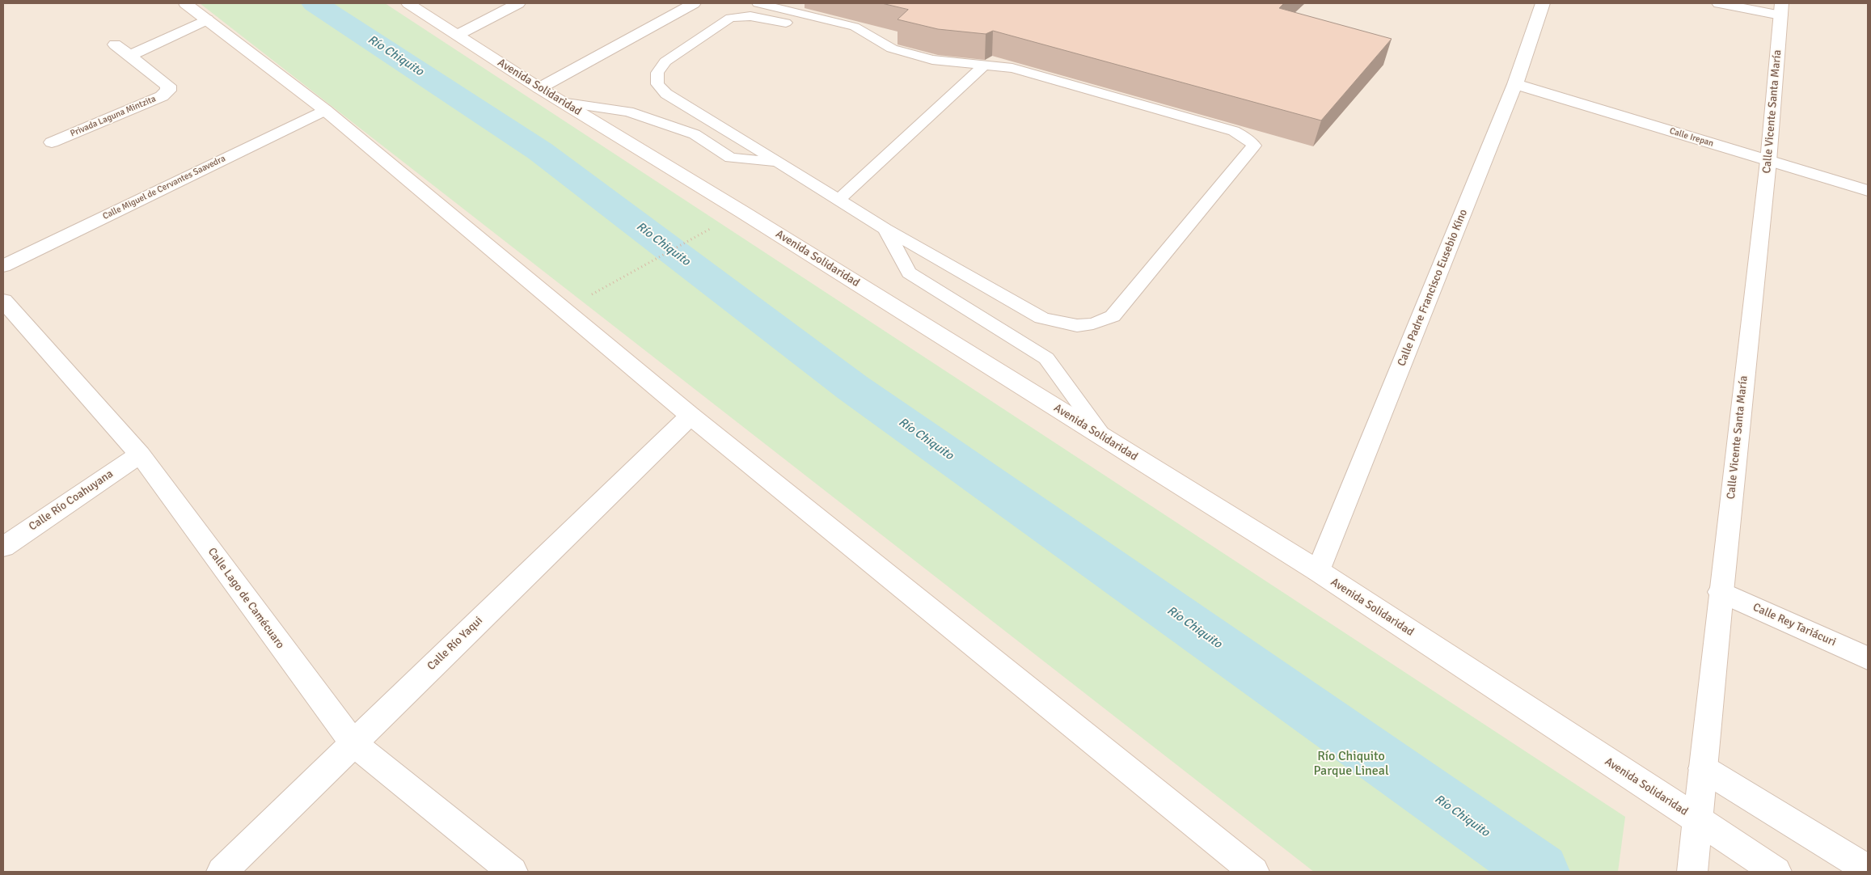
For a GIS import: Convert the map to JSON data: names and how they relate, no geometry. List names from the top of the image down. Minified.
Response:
{"streets":{"street":["Avenida Solidaridad","Calle Vicente Santa María","Privada Laguna Mintzita","Calle Irepan","Calle Miguel de Cervantes Saavedra","Calle Padre Francisco Eusebio Kino","Calle Río Coahuyana","Calle Lago de Camécuaro","Calle Rey Tariácuri","Calle Río Yaqui"]},"crossings":[["Avenida Solidaridad","Calle Vicente Santa María"],["Avenida Solidaridad","Calle Padre Francisco Eusebio Kino"],["Calle Vicente Santa María","Calle Irepan"],["Calle Vicente Santa María","Calle Rey Tariácuri"],["Calle Irepan","Calle Padre Francisco Eusebio Kino"],["Calle Río Coahuyana","Calle Lago de Camécuaro"],["Calle Lago de Camécuaro","Calle Río Yaqui"]],"water":["Río Chiquito"],"parks":["Río Chiquito Parque Lineal"]}
